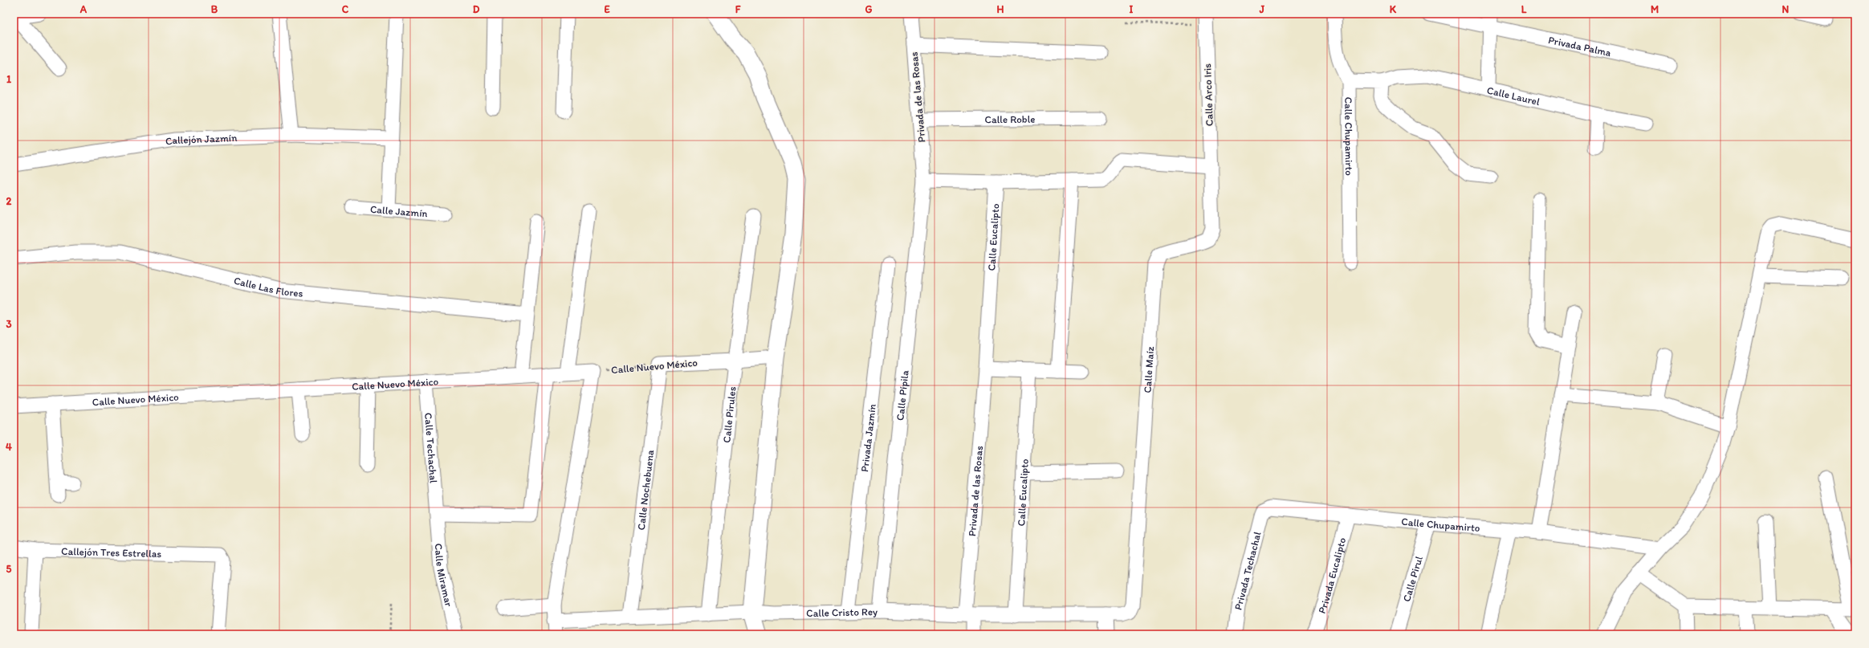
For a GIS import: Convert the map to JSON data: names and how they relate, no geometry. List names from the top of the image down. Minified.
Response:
{"streets":{"street":["Privada Palma","Calle Arco Iris","Calle Laurel","Privada de las Rosas","Calle Roble","Calle Chupamirto","Callejón Jazmín","Calle Jazmín","Calle Eucalipto","Calle Las Flores","Calle Nuevo México","Calle Maíz","Calle Pípila","Calle Pirules","Privada Jazmín","Calle Techachal","Calle Nochebuena","Callejón Tres Estrellas","Privada Techachal","Calle Miramar","Privada Eucalipto","Calle Pirul","Calle Cristo Rey"]},"crossings":[["Calle Arco Iris","Calle Maíz"],["Calle Laurel","Calle Chupamirto"],["Privada de las Rosas","Calle Roble"],["Privada de las Rosas","Calle Eucalipto"],["Privada de las Rosas","Calle Pípila"],["Privada de las Rosas","Calle Cristo Rey"],["Calle Chupamirto","Privada Techachal"],["Calle Chupamirto","Privada Eucalipto"],["Calle Chupamirto","Calle Pirul"],["Calle Eucalipto","Calle Cristo Rey"],["Calle Nuevo México","Calle Pirules"],["Calle Nuevo México","Calle Techachal"],["Calle Nuevo México","Calle Nochebuena"],["Calle Maíz","Calle Cristo Rey"],["Calle Pípila","Calle Cristo Rey"],["Calle Pirules","Calle Cristo Rey"],["Privada Jazmín","Calle Cristo Rey"],["Calle Techachal","Calle Miramar"],["Calle Nochebuena","Calle Cristo Rey"]],"grid":{"columns":["A","B","C","D","E","F","G","H","I","J","K","L","M","N"],"rows":["1","2","3","4","5"]}}
